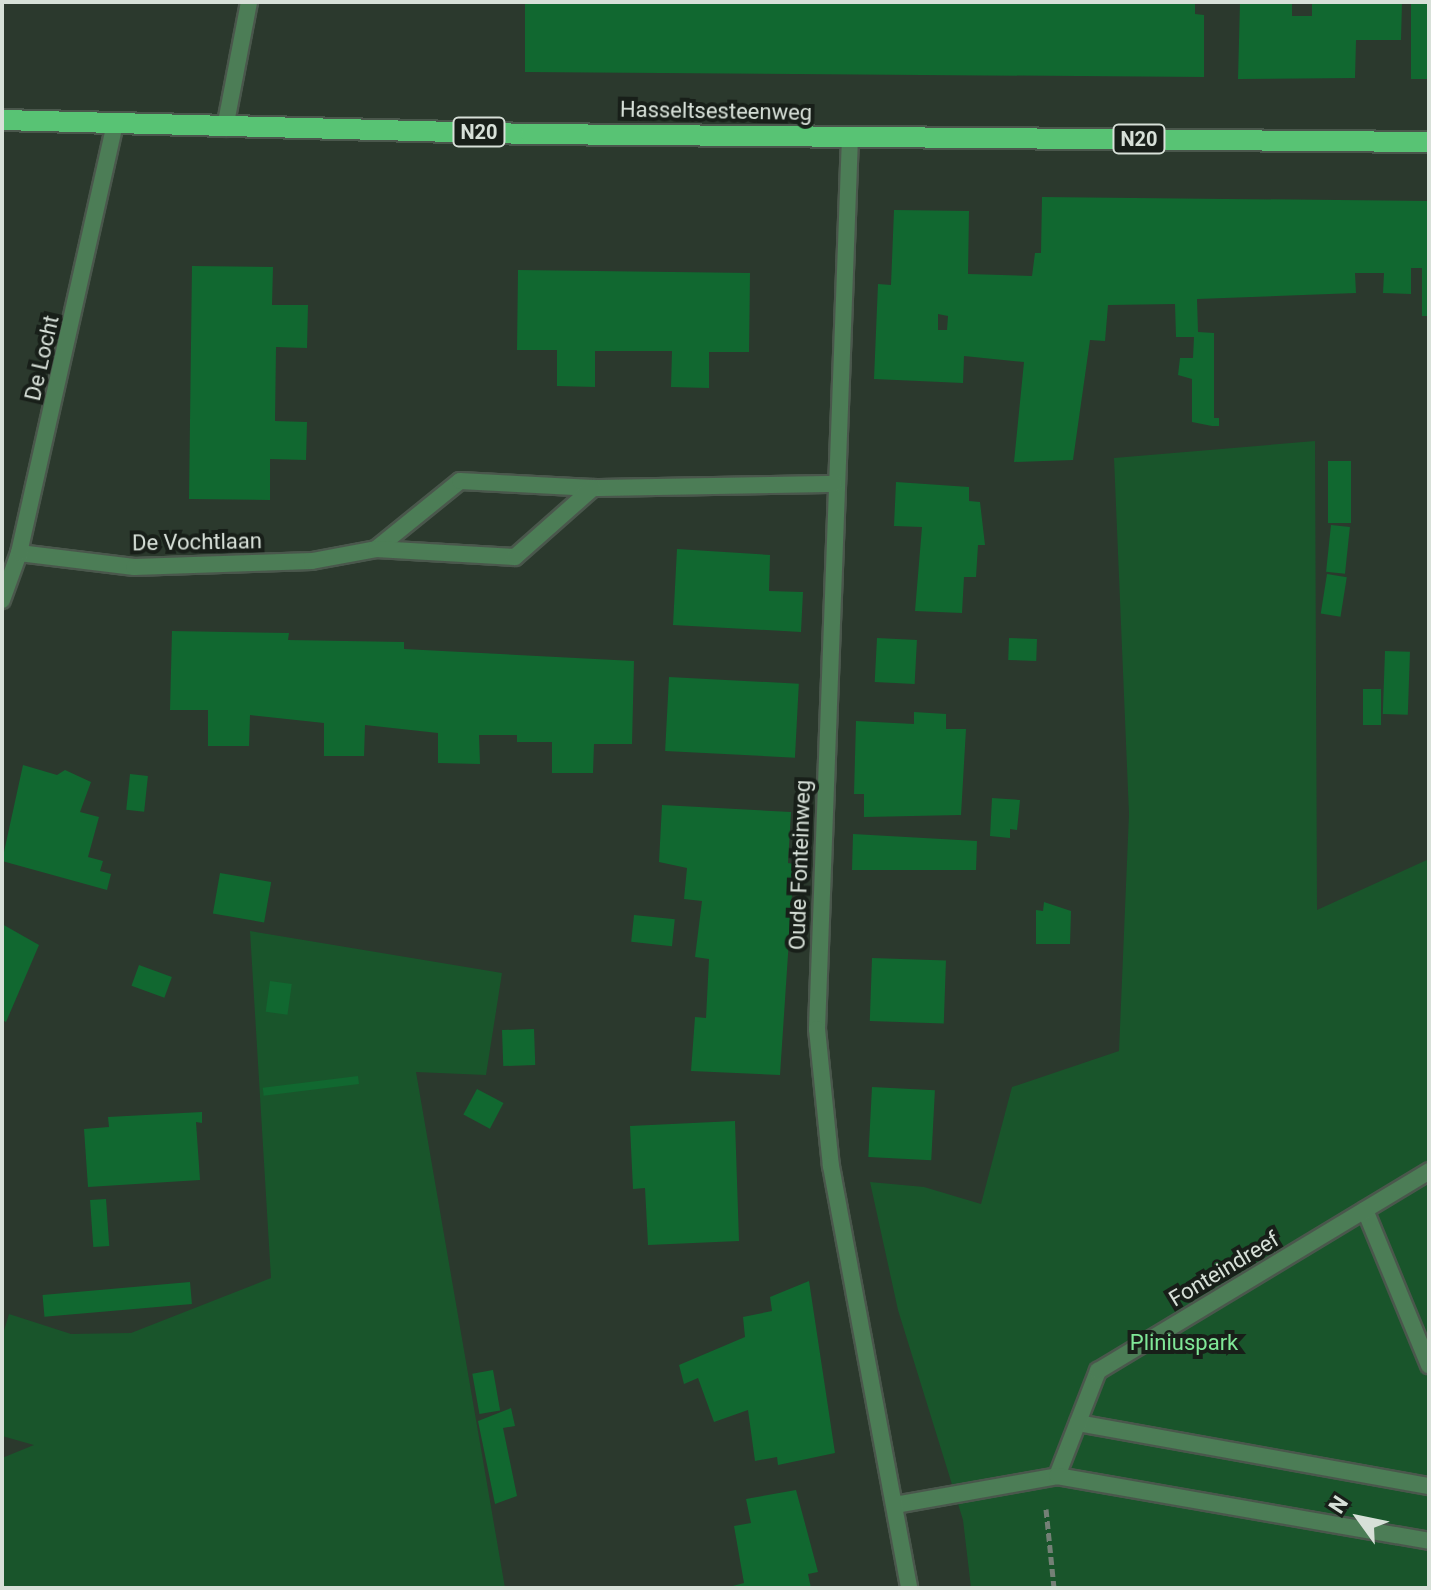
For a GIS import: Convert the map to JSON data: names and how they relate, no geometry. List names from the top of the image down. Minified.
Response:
{"streets":{"main road":["Hasseltsesteenweg","N20"],"street":["De Locht","De Vochtlaan","Oude Fonteinweg","Fonteindreef"]},"crossings":[["Hasseltsesteenweg","De Locht"],["Hasseltsesteenweg","Oude Fonteinweg"],["De Locht","De Vochtlaan"],["De Vochtlaan","Oude Fonteinweg"]],"parks":["Pliniuspark"],"north":"top left"}
